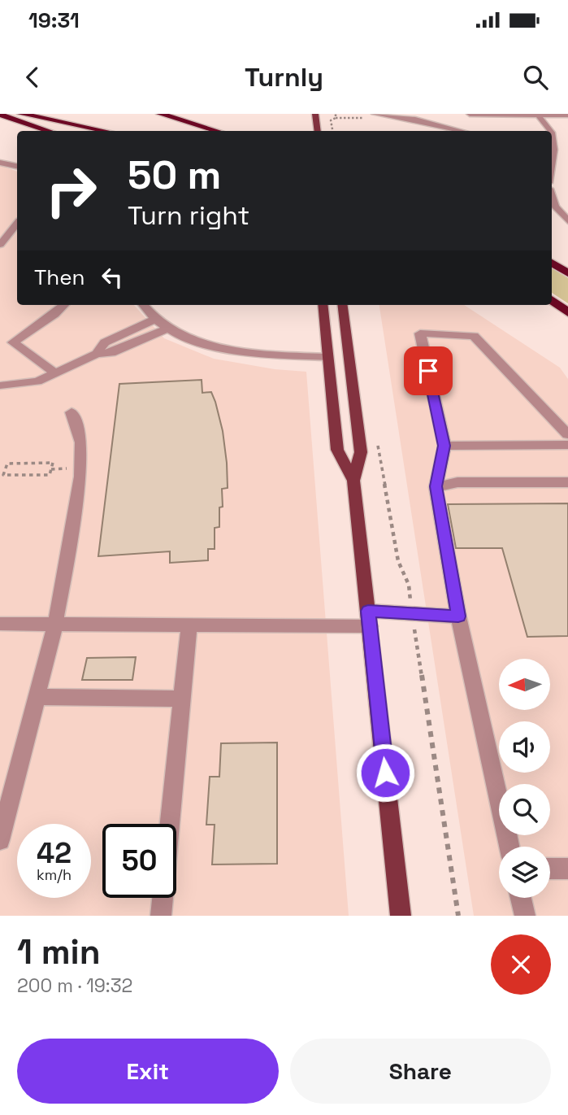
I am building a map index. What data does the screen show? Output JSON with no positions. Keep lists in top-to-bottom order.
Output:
{
  "north": "left",
  "page": {
    "status": "19:31",
    "header": "Turnly",
    "turn": ["50 m", "Turn right"],
    "then": "Then",
    "speed": "42 km/h",
    "limit": "50",
    "heading": ["1 min", "200 m · 19:32"],
    "buttons": ["Exit", "Share"]
  }
}
